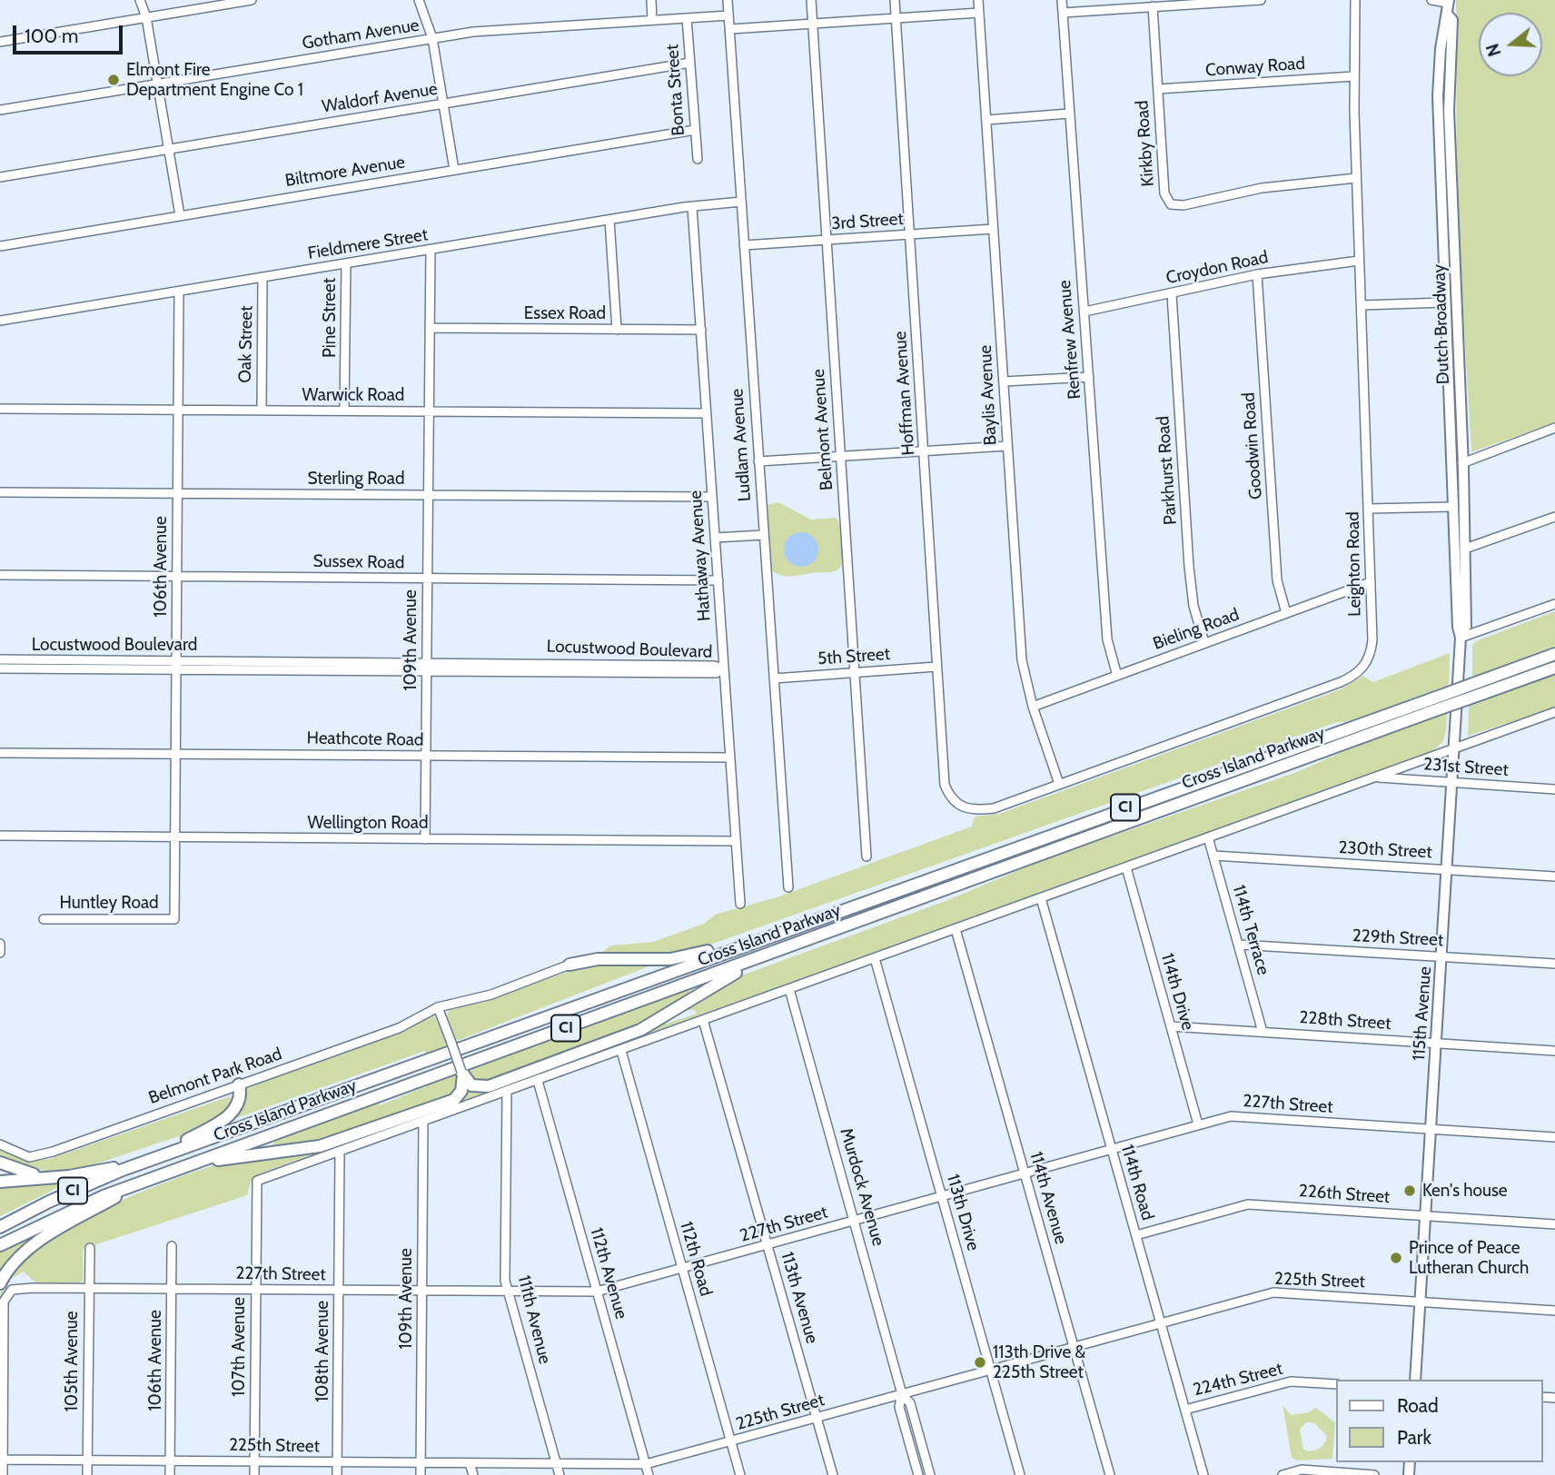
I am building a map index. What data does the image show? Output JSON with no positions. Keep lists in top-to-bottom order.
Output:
{
  "streets": {
    "highway": ["Cross Island Parkway", "CI"],
    "main road": ["Dutch Broadway", "115th Avenue"],
    "street": [
      "Gotham Avenue",
      "Conway Road",
      "Bonta Street",
      "Waldorf Avenue",
      "Kirkby Road",
      "Biltmore Avenue",
      "3rd Street",
      "Fieldmere Street",
      "Croydon Road",
      "Essex Road",
      "Pine Street",
      "Renfrew Avenue",
      "Oak Street",
      "Hoffman Avenue",
      "Warwick Road",
      "Baylis Avenue",
      "Belmont Avenue",
      "Ludlam Avenue",
      "Goodwin Road",
      "Parkhurst Road",
      "Sterling Road",
      "Hathaway Avenue",
      "Sussex Road",
      "Leighton Road",
      "106th Avenue",
      "Bieling Road",
      "109th Avenue",
      "Locustwood Boulevard",
      "5th Street",
      "Heathcote Road",
      "231st Street",
      "Wellington Road",
      "230th Street",
      "Huntley Road",
      "114th Terrace",
      "229th Street",
      "114th Drive",
      "228th Street",
      "Belmont Park Road",
      "227th Street",
      "114th Road",
      "Murdock Avenue",
      "226th Street",
      "114th Avenue",
      "113th Drive",
      "112th Road",
      "112th Avenue",
      "225th Street",
      "113th Avenue",
      "111th Avenue",
      "107th Avenue",
      "108th Avenue",
      "105th Avenue",
      "224th Street"
    ]
  },
  "crossings": [
    ["Gotham Avenue", "Bonta Street"],
    ["Gotham Avenue", "Ludlam Avenue"],
    ["Conway Road", "Kirkby Road"],
    ["Conway Road", "Leighton Road"],
    ["Bonta Street", "Waldorf Avenue"],
    ["Bonta Street", "Biltmore Avenue"],
    ["Kirkby Road", "Leighton Road"],
    ["3rd Street", "Hoffman Avenue"],
    ["3rd Street", "Baylis Avenue"],
    ["3rd Street", "Belmont Avenue"],
    ["3rd Street", "Ludlam Avenue"],
    ["Fieldmere Street", "Pine Street"],
    ["Fieldmere Street", "Oak Street"],
    ["Fieldmere Street", "Ludlam Avenue"],
    ["Fieldmere Street", "Hathaway Avenue"],
    ["Fieldmere Street", "106th Avenue"],
    ["Fieldmere Street", "109th Avenue"],
    ["Croydon Road", "Renfrew Avenue"],
    ["Croydon Road", "Goodwin Road"],
    ["Croydon Road", "Parkhurst Road"],
    ["Croydon Road", "Leighton Road"],
    ["Essex Road", "Hathaway Avenue"],
    ["Essex Road", "109th Avenue"],
    ["Pine Street", "Warwick Road"],
    ["Dutch Broadway", "115th Avenue"],
    ["Renfrew Avenue", "Bieling Road"],
    ["Oak Street", "Warwick Road"],
    ["Hoffman Avenue", "Leighton Road"],
    ["Hoffman Avenue", "5th Street"],
    ["Warwick Road", "Hathaway Avenue"],
    ["Warwick Road", "106th Avenue"],
    ["Warwick Road", "109th Avenue"],
    ["Baylis Avenue", "Leighton Road"],
    ["Baylis Avenue", "Bieling Road"],
    ["Belmont Avenue", "5th Street"],
    ["Ludlam Avenue", "5th Street"],
    ["Goodwin Road", "Bieling Road"],
    ["Parkhurst Road", "Bieling Road"],
    ["Sterling Road", "Hathaway Avenue"],
    ["Sterling Road", "106th Avenue"],
    ["Sterling Road", "109th Avenue"],
    ["Hathaway Avenue", "Sussex Road"],
    ["Hathaway Avenue", "Locustwood Boulevard"],
    ["Hathaway Avenue", "Heathcote Road"],
    ["Hathaway Avenue", "Wellington Road"],
    ["Sussex Road", "106th Avenue"],
    ["Sussex Road", "109th Avenue"],
    ["Leighton Road", "Bieling Road"],
    ["106th Avenue", "Locustwood Boulevard"],
    ["106th Avenue", "Heathcote Road"],
    ["106th Avenue", "Wellington Road"],
    ["106th Avenue", "Huntley Road"],
    ["106th Avenue", "227th Street"],
    ["106th Avenue", "225th Street"],
    ["109th Avenue", "Locustwood Boulevard"],
    ["109th Avenue", "Heathcote Road"],
    ["109th Avenue", "Wellington Road"],
    ["109th Avenue", "227th Street"],
    ["109th Avenue", "225th Street"],
    ["231st Street", "115th Avenue"],
    ["230th Street", "114th Terrace"],
    ["230th Street", "115th Avenue"],
    ["114th Terrace", "229th Street"],
    ["114th Terrace", "228th Street"],
    ["229th Street", "115th Avenue"],
    ["114th Drive", "228th Street"],
    ["114th Drive", "227th Street"],
    ["115th Avenue", "228th Street"],
    ["115th Avenue", "227th Street"],
    ["115th Avenue", "226th Street"],
    ["115th Avenue", "225th Street"],
    ["227th Street", "114th Road"],
    ["227th Street", "Murdock Avenue"],
    ["227th Street", "114th Avenue"],
    ["227th Street", "113th Drive"],
    ["227th Street", "112th Road"],
    ["227th Street", "112th Avenue"],
    ["227th Street", "225th Street"],
    ["227th Street", "113th Avenue"],
    ["227th Street", "111th Avenue"],
    ["227th Street", "107th Avenue"],
    ["227th Street", "108th Avenue"],
    ["227th Street", "105th Avenue"],
    ["114th Road", "226th Street"],
    ["114th Road", "225th Street"],
    ["114th Road", "224th Street"],
    ["Murdock Avenue", "225th Street"],
    ["114th Avenue", "225th Street"],
    ["113th Drive", "225th Street"],
    ["112th Road", "225th Street"],
    ["112th Avenue", "225th Street"],
    ["225th Street", "113th Avenue"],
    ["225th Street", "111th Avenue"],
    ["225th Street", "107th Avenue"],
    ["225th Street", "108th Avenue"],
    ["225th Street", "105th Avenue"],
    ["107th Avenue", "108th Avenue"]
  ],
  "places": [
    "Elmont Fire Department Engine Co 1",
    "Ken's house",
    "Prince of Peace Lutheran Church",
    "113th Drive & 225th Street"
  ],
  "legend": ["Road", "Park"],
  "scale_bar": "100 m",
  "north": "left"
}
